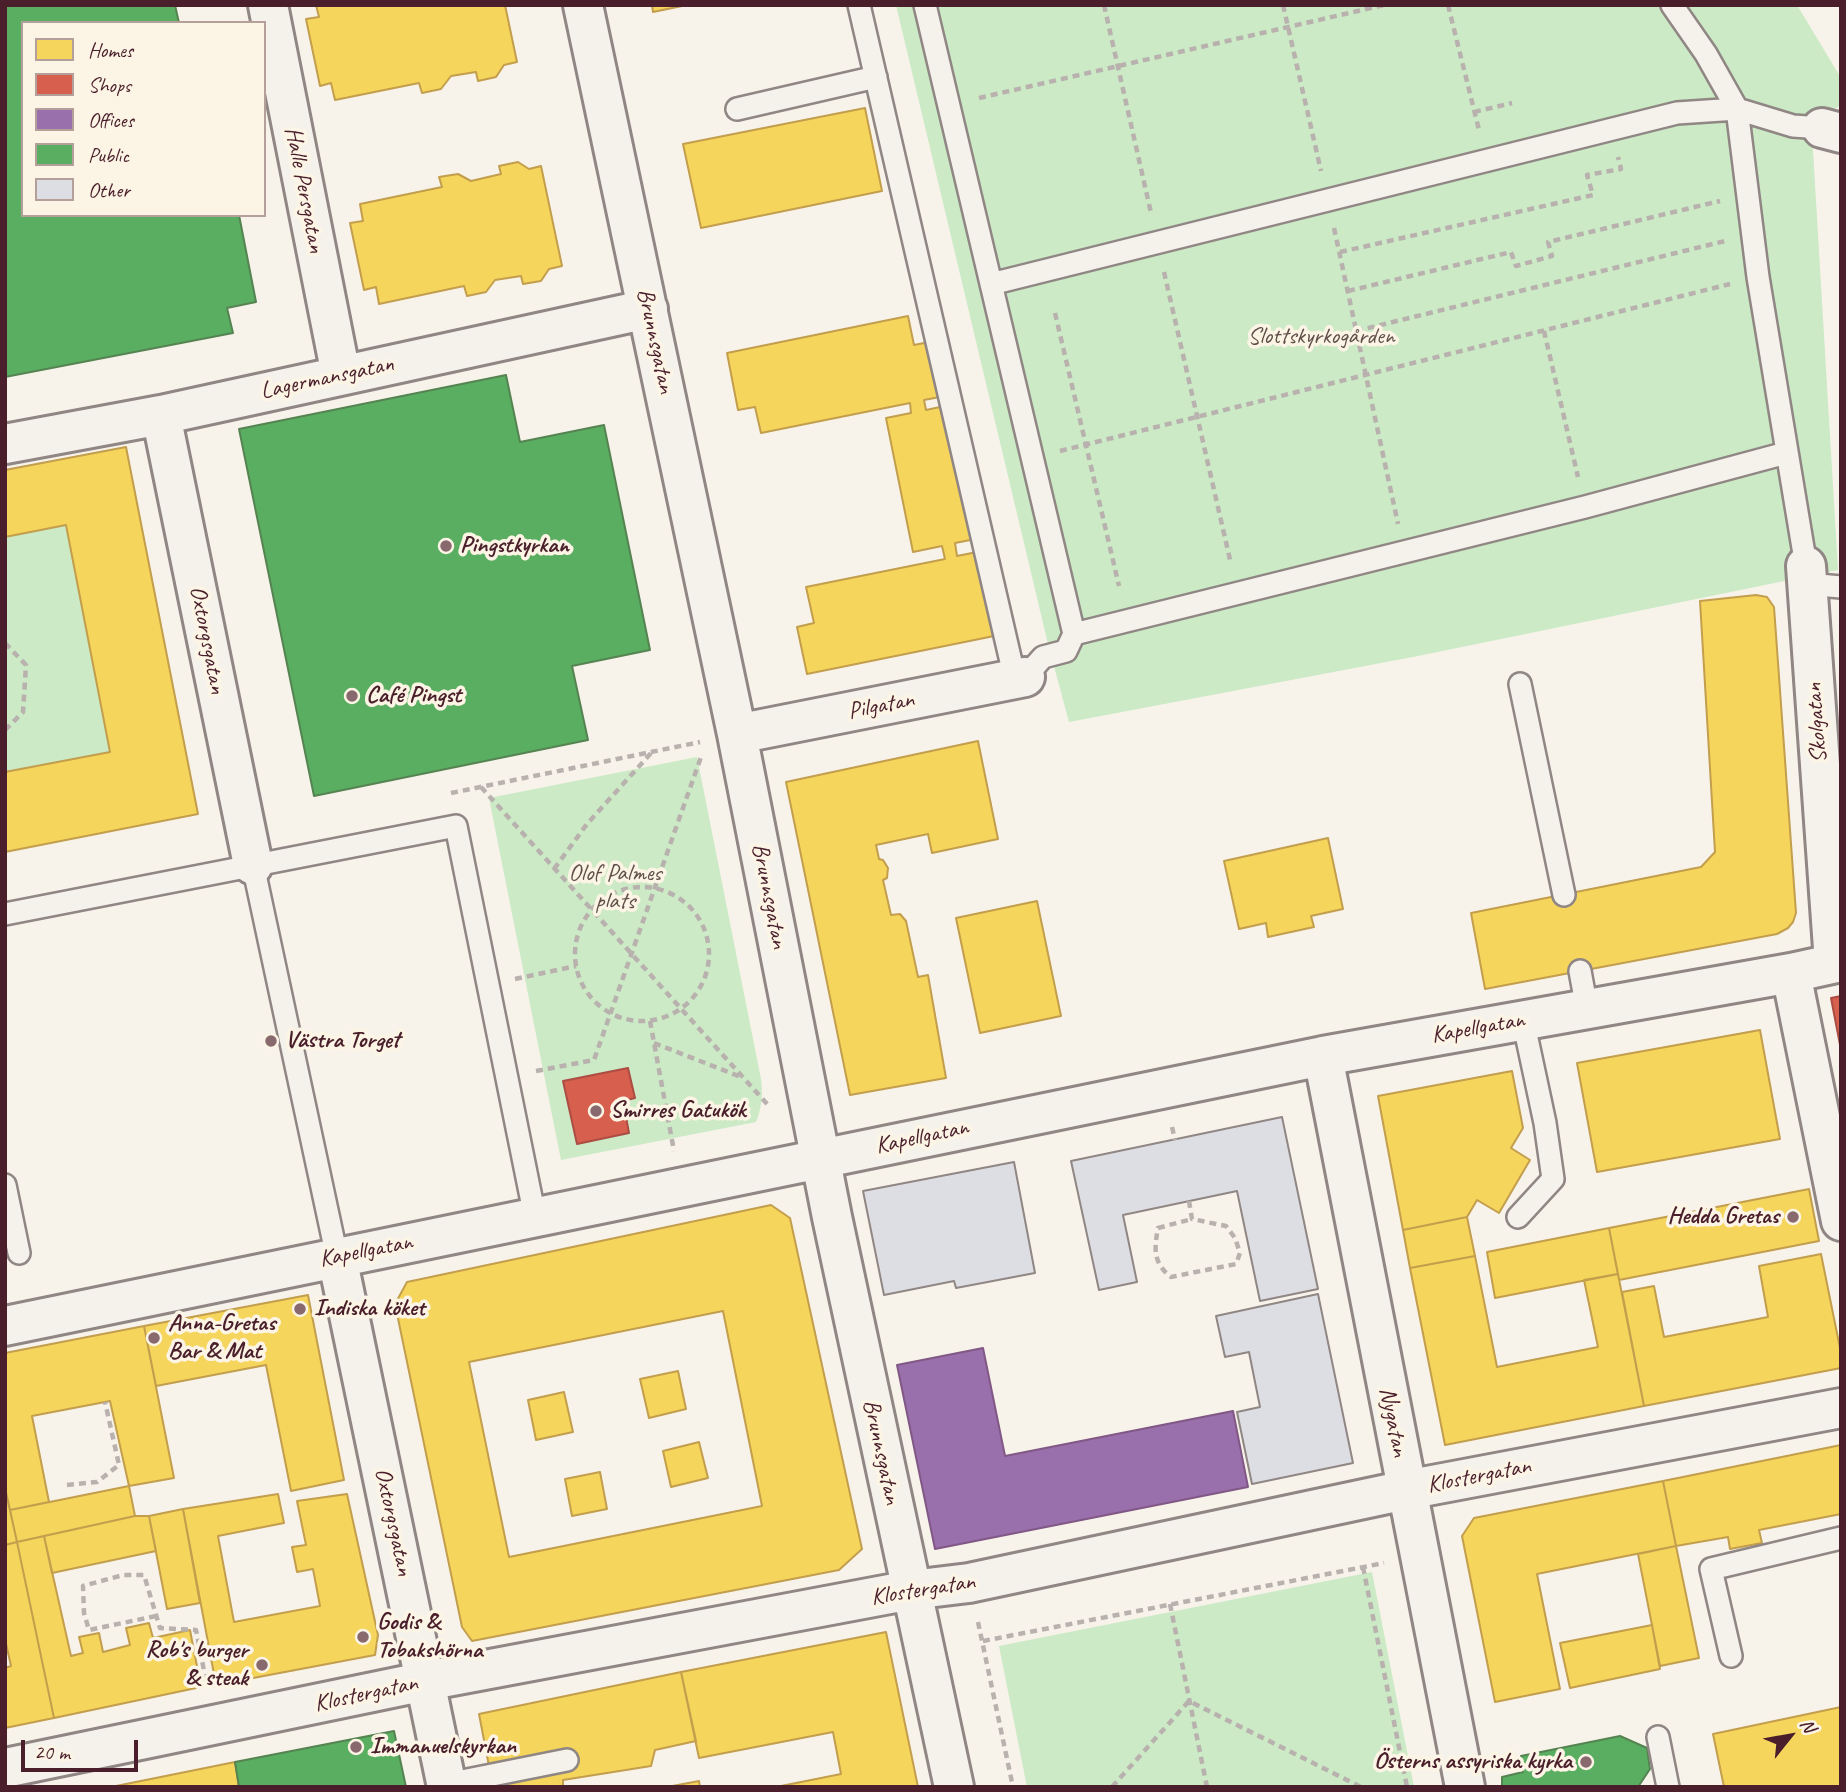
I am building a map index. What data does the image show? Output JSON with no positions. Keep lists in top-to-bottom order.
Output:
{
  "streets": {
    "street": [
      "Halle Persgatan",
      "Brunnsgatan",
      "Lagermansgatan",
      "Oxtorgsgatan",
      "Pilgatan",
      "Skolgatan",
      "Kapellgatan",
      "Nygatan",
      "Klostergatan"
    ]
  },
  "crossings": [
    ["Halle Persgatan", "Lagermansgatan"],
    ["Brunnsgatan", "Lagermansgatan"],
    ["Brunnsgatan", "Pilgatan"],
    ["Brunnsgatan", "Kapellgatan"],
    ["Brunnsgatan", "Klostergatan"],
    ["Lagermansgatan", "Oxtorgsgatan"],
    ["Oxtorgsgatan", "Kapellgatan"],
    ["Oxtorgsgatan", "Klostergatan"],
    ["Skolgatan", "Kapellgatan"],
    ["Kapellgatan", "Nygatan"],
    ["Nygatan", "Klostergatan"]
  ],
  "parks": ["Slottskyrkogården", "Olof Palmes plats"],
  "places": [
    "Pingstkyrkan",
    "Café Pingst",
    "Västra Torget",
    "Smirres Gatukök",
    "Hedda Gretas",
    "Indiska köket",
    "Anna-Gretas Bar & Mat",
    "Godis & Tobakshörna",
    "Rob's burger & steak",
    "Immanuelskyrkan",
    "Österns assyriska kyrka"
  ],
  "legend": [
    "Homes",
    "Shops",
    "Offices",
    "Public",
    "Other"
  ],
  "scale_bar": "20 m",
  "north": "top right"
}
